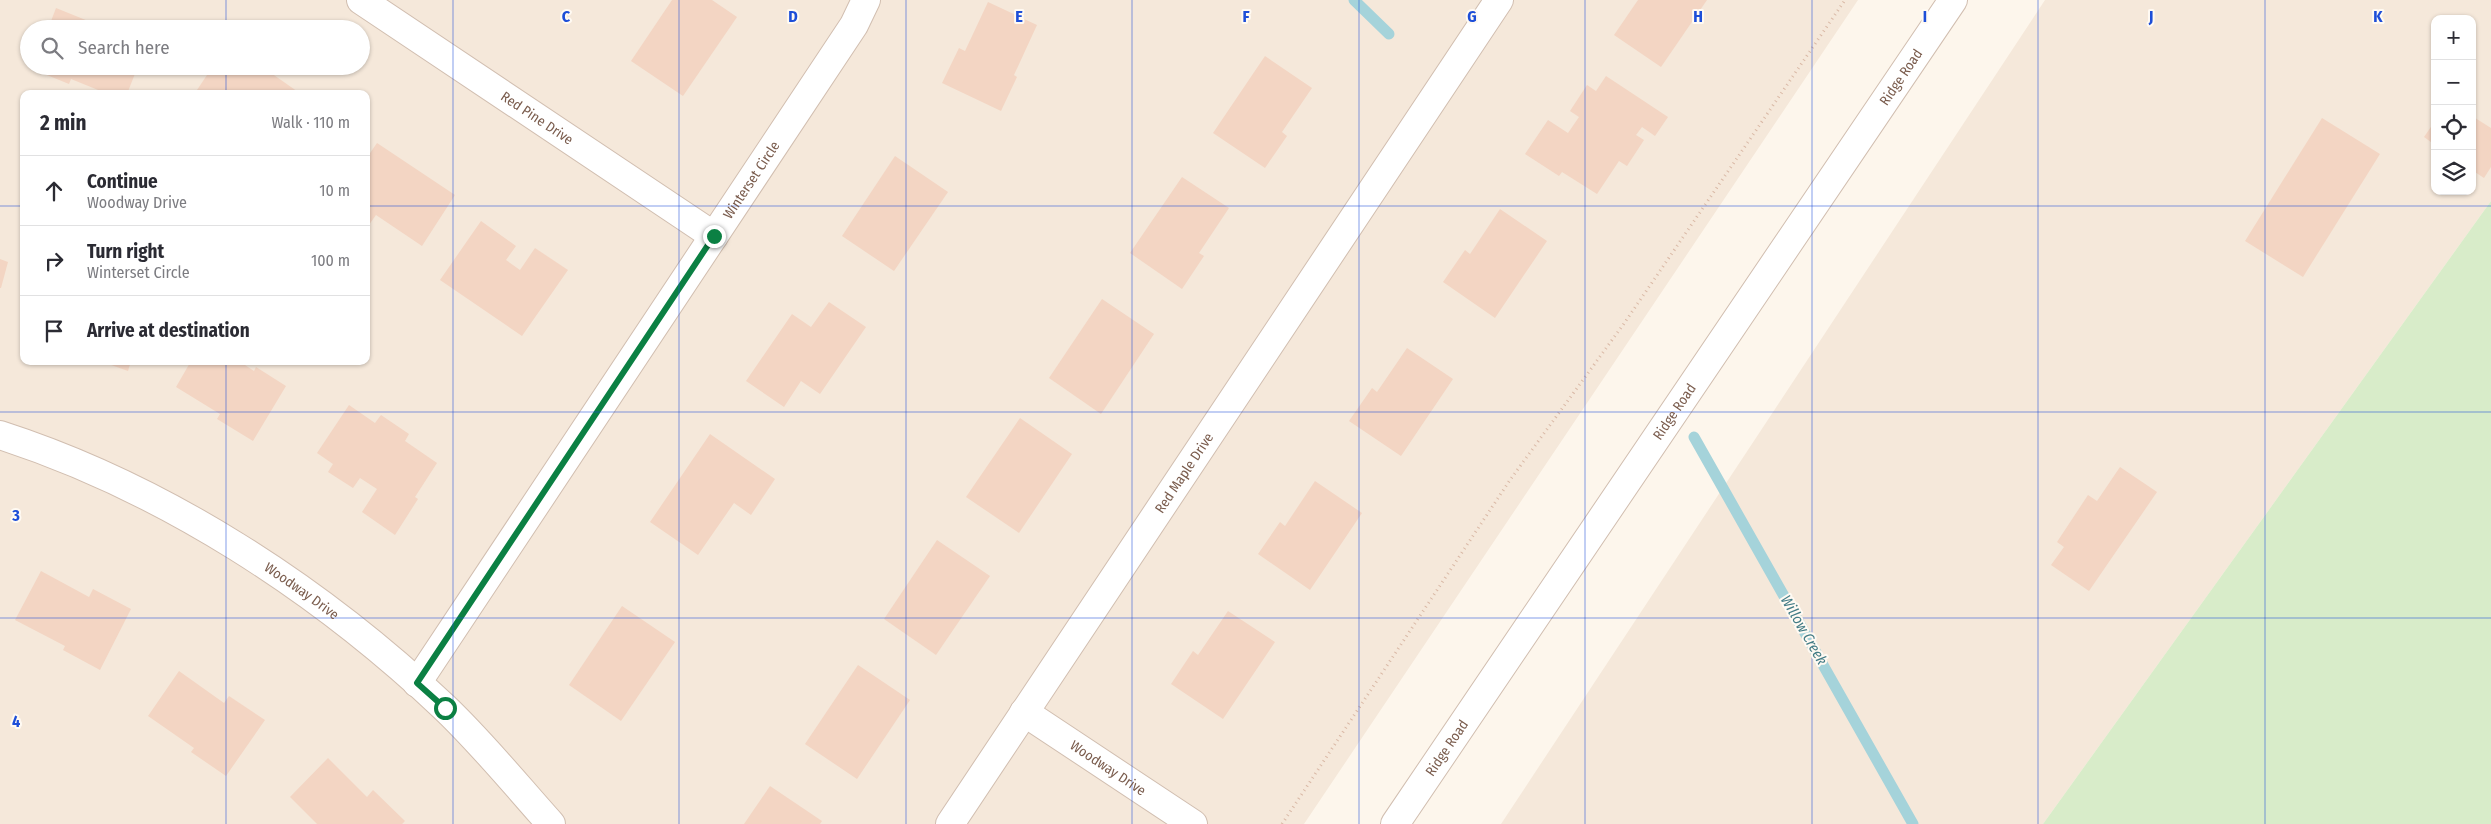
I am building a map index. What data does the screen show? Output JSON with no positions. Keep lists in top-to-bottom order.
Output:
{
  "streets": {
    "street": [
      "Ridge Road",
      "Red Pine Drive",
      "Winterset Circle",
      "Red Maple Drive",
      "Woodway Drive"
    ]
  },
  "crossings": [
    ["Red Pine Drive", "Winterset Circle"],
    ["Winterset Circle", "Woodway Drive"],
    ["Red Maple Drive", "Woodway Drive"]
  ],
  "water": ["Willow Creek"],
  "page": {
    "map_buttons": ["+", "−"],
    "search": "Search here",
    "heading": ["2 min", "Walk · 110 m"],
    "list": [
      ["Continue", "Woodway Drive", "10 m"],
      ["Turn right", "Winterset Circle", "100 m"],
      "Arrive at destination"
    ]
  },
  "grid": {
    "columns": [
      "C",
      "D",
      "E",
      "F",
      "G",
      "H",
      "I",
      "J",
      "K"
    ],
    "rows": ["3", "4"]
  }
}
